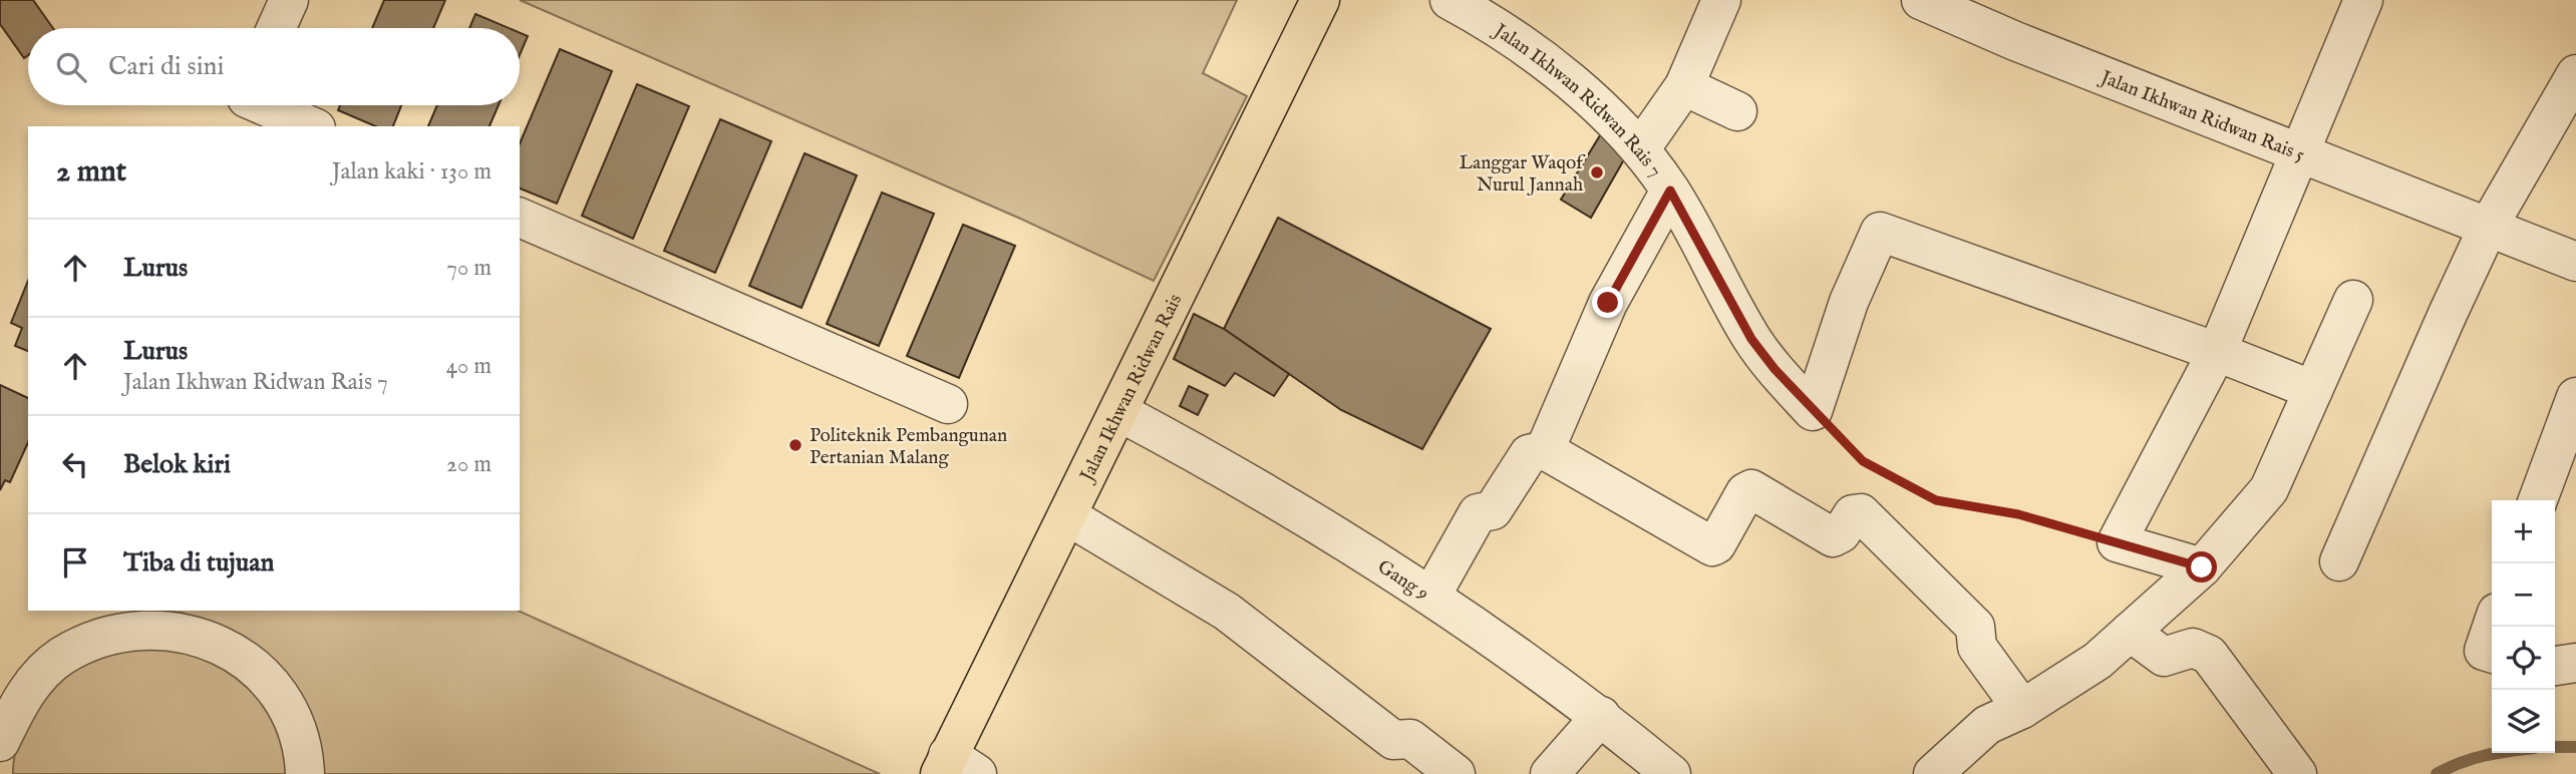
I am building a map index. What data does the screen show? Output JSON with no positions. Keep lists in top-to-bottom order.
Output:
{
  "streets": {
    "main road": ["Jalan Ikhwan Ridwan Rais"],
    "street": ["Jalan Ikhwan Ridwan Rais 7", "Jalan Ikhwan Ridwan Rais 5", "Gang 9"]
  },
  "crossings": [
    ["Jalan Ikhwan Ridwan Rais", "Gang 9"]
  ],
  "places": ["Langgar Waqof Nurul Jannah", "Politeknik Pembangunan Pertanian Malang"],
  "page": {
    "search": "Cari di sini",
    "heading": ["2 mnt", "Jalan kaki · 130 m"],
    "list": [
      ["Lurus", "70 m"],
      ["Lurus", "Jalan Ikhwan Ridwan Rais 7", "40 m"],
      ["Belok kiri", "20 m"],
      "Tiba di tujuan"
    ],
    "map_buttons": ["+", "−"]
  }
}
